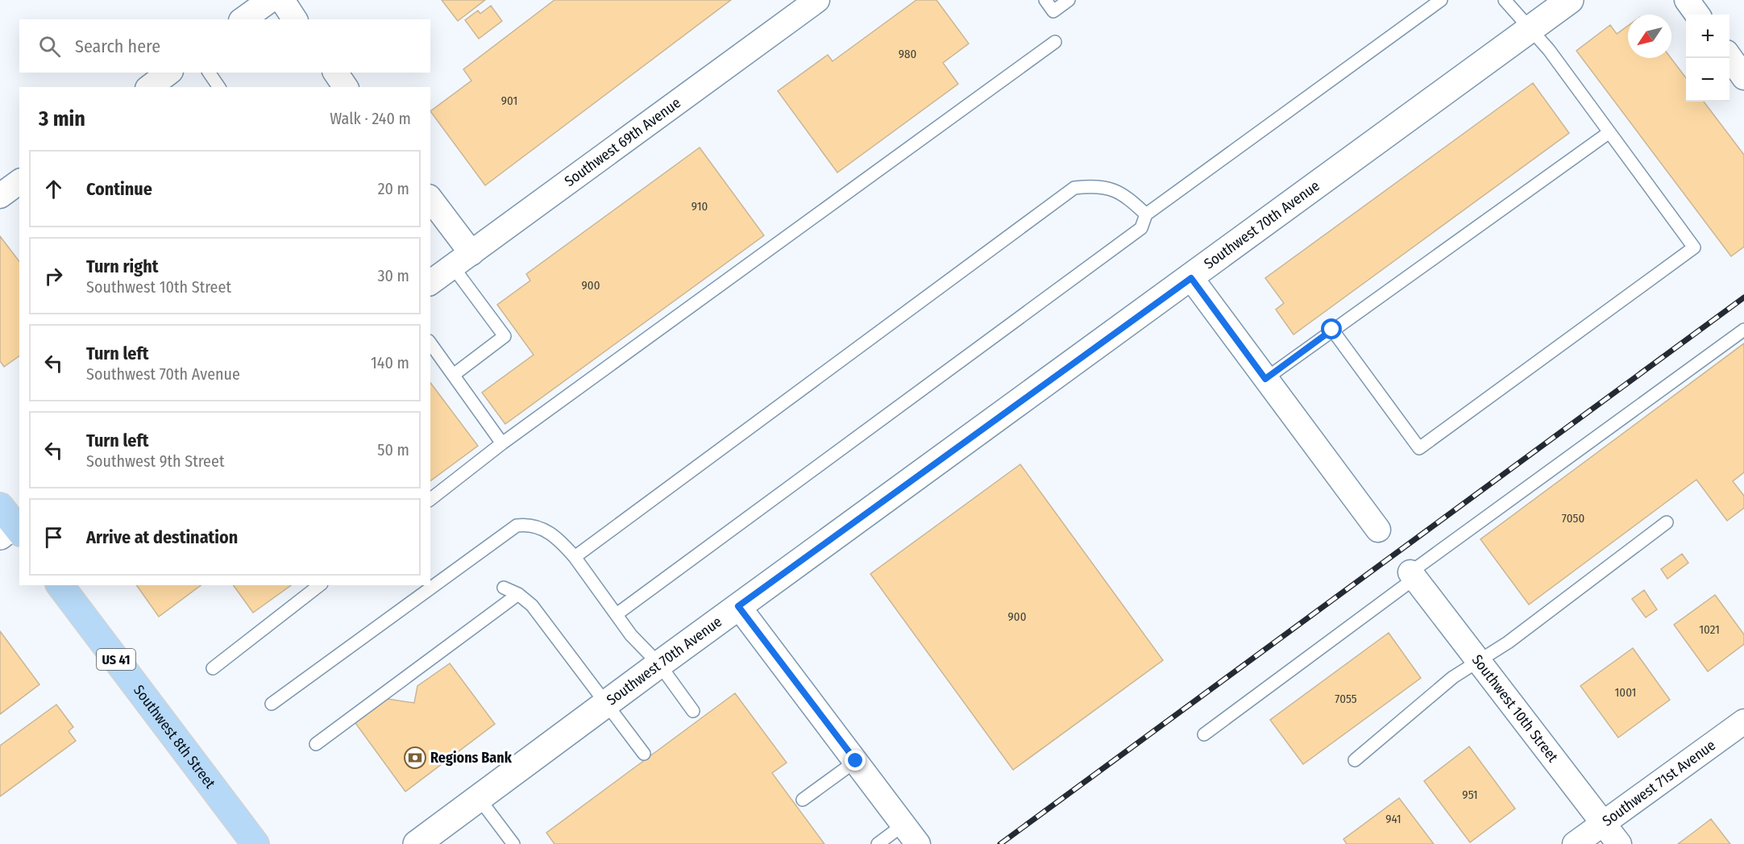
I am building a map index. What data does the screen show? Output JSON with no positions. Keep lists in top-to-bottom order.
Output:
{
  "streets": {
    "main road": ["US 41", "Southwest 8th Street"],
    "street": [
      "Southwest 69th Avenue",
      "Southwest 70th Avenue",
      "Southwest 10th Street",
      "Southwest 71st Avenue"
    ]
  },
  "crossings": [
    ["Southwest 10th Street", "Southwest 71st Avenue"]
  ],
  "places": {
    "bank": ["Regions Bank"]
  },
  "house_numbers": [
    "980",
    "901",
    "910",
    "900",
    "7050",
    "900",
    "1021",
    "1001",
    "7055",
    "951",
    "941"
  ],
  "north": "bottom left",
  "page": {
    "map_buttons": ["+", "−"],
    "search": "Search here",
    "heading": ["3 min", "Walk · 240 m"],
    "list": [
      ["Continue", "20 m"],
      ["Turn right", "Southwest 10th Street", "30 m"],
      ["Turn left", "Southwest 70th Avenue", "140 m"],
      ["Turn left", "Southwest 9th Street", "50 m"],
      "Arrive at destination"
    ]
  }
}
